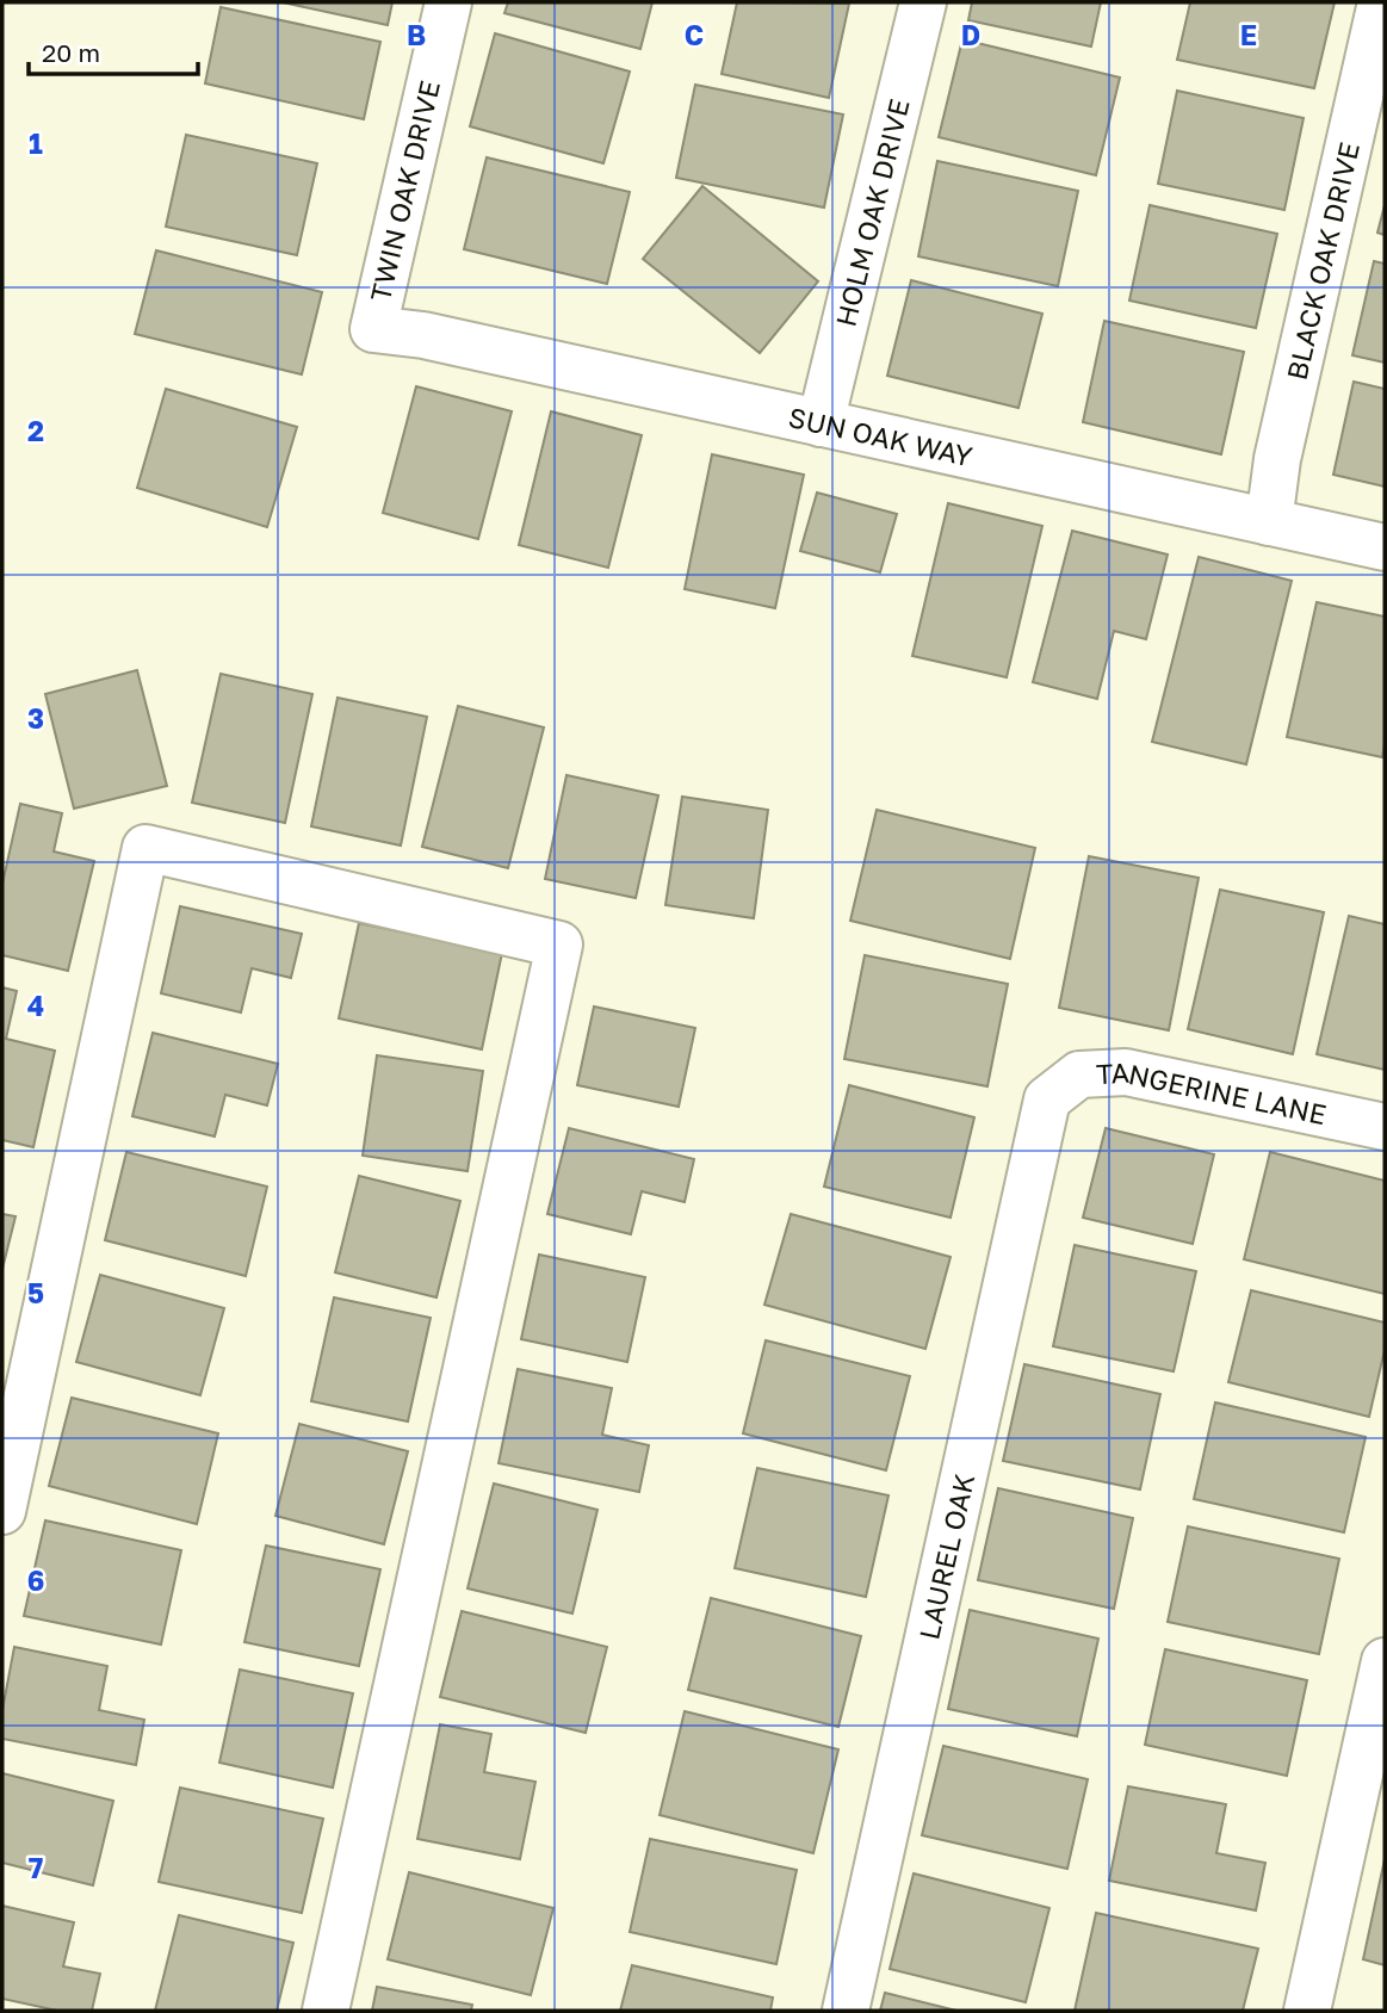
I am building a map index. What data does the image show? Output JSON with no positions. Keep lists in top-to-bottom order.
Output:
{
  "streets": {
    "street": [
      "TWIN OAK DRIVE",
      "HOLM OAK DRIVE",
      "BLACK OAK DRIVE",
      "SUN OAK WAY",
      "TANGERINE LANE",
      "LAUREL OAK"
    ]
  },
  "crossings": [
    ["TWIN OAK DRIVE", "SUN OAK WAY"],
    ["HOLM OAK DRIVE", "SUN OAK WAY"],
    ["BLACK OAK DRIVE", "SUN OAK WAY"],
    ["TANGERINE LANE", "LAUREL OAK"]
  ],
  "scale_bar": "20 m",
  "grid": {
    "columns": [
      "B",
      "C",
      "D",
      "E"
    ],
    "rows": [
      "1",
      "2",
      "3",
      "4",
      "5",
      "6",
      "7"
    ]
  }
}
